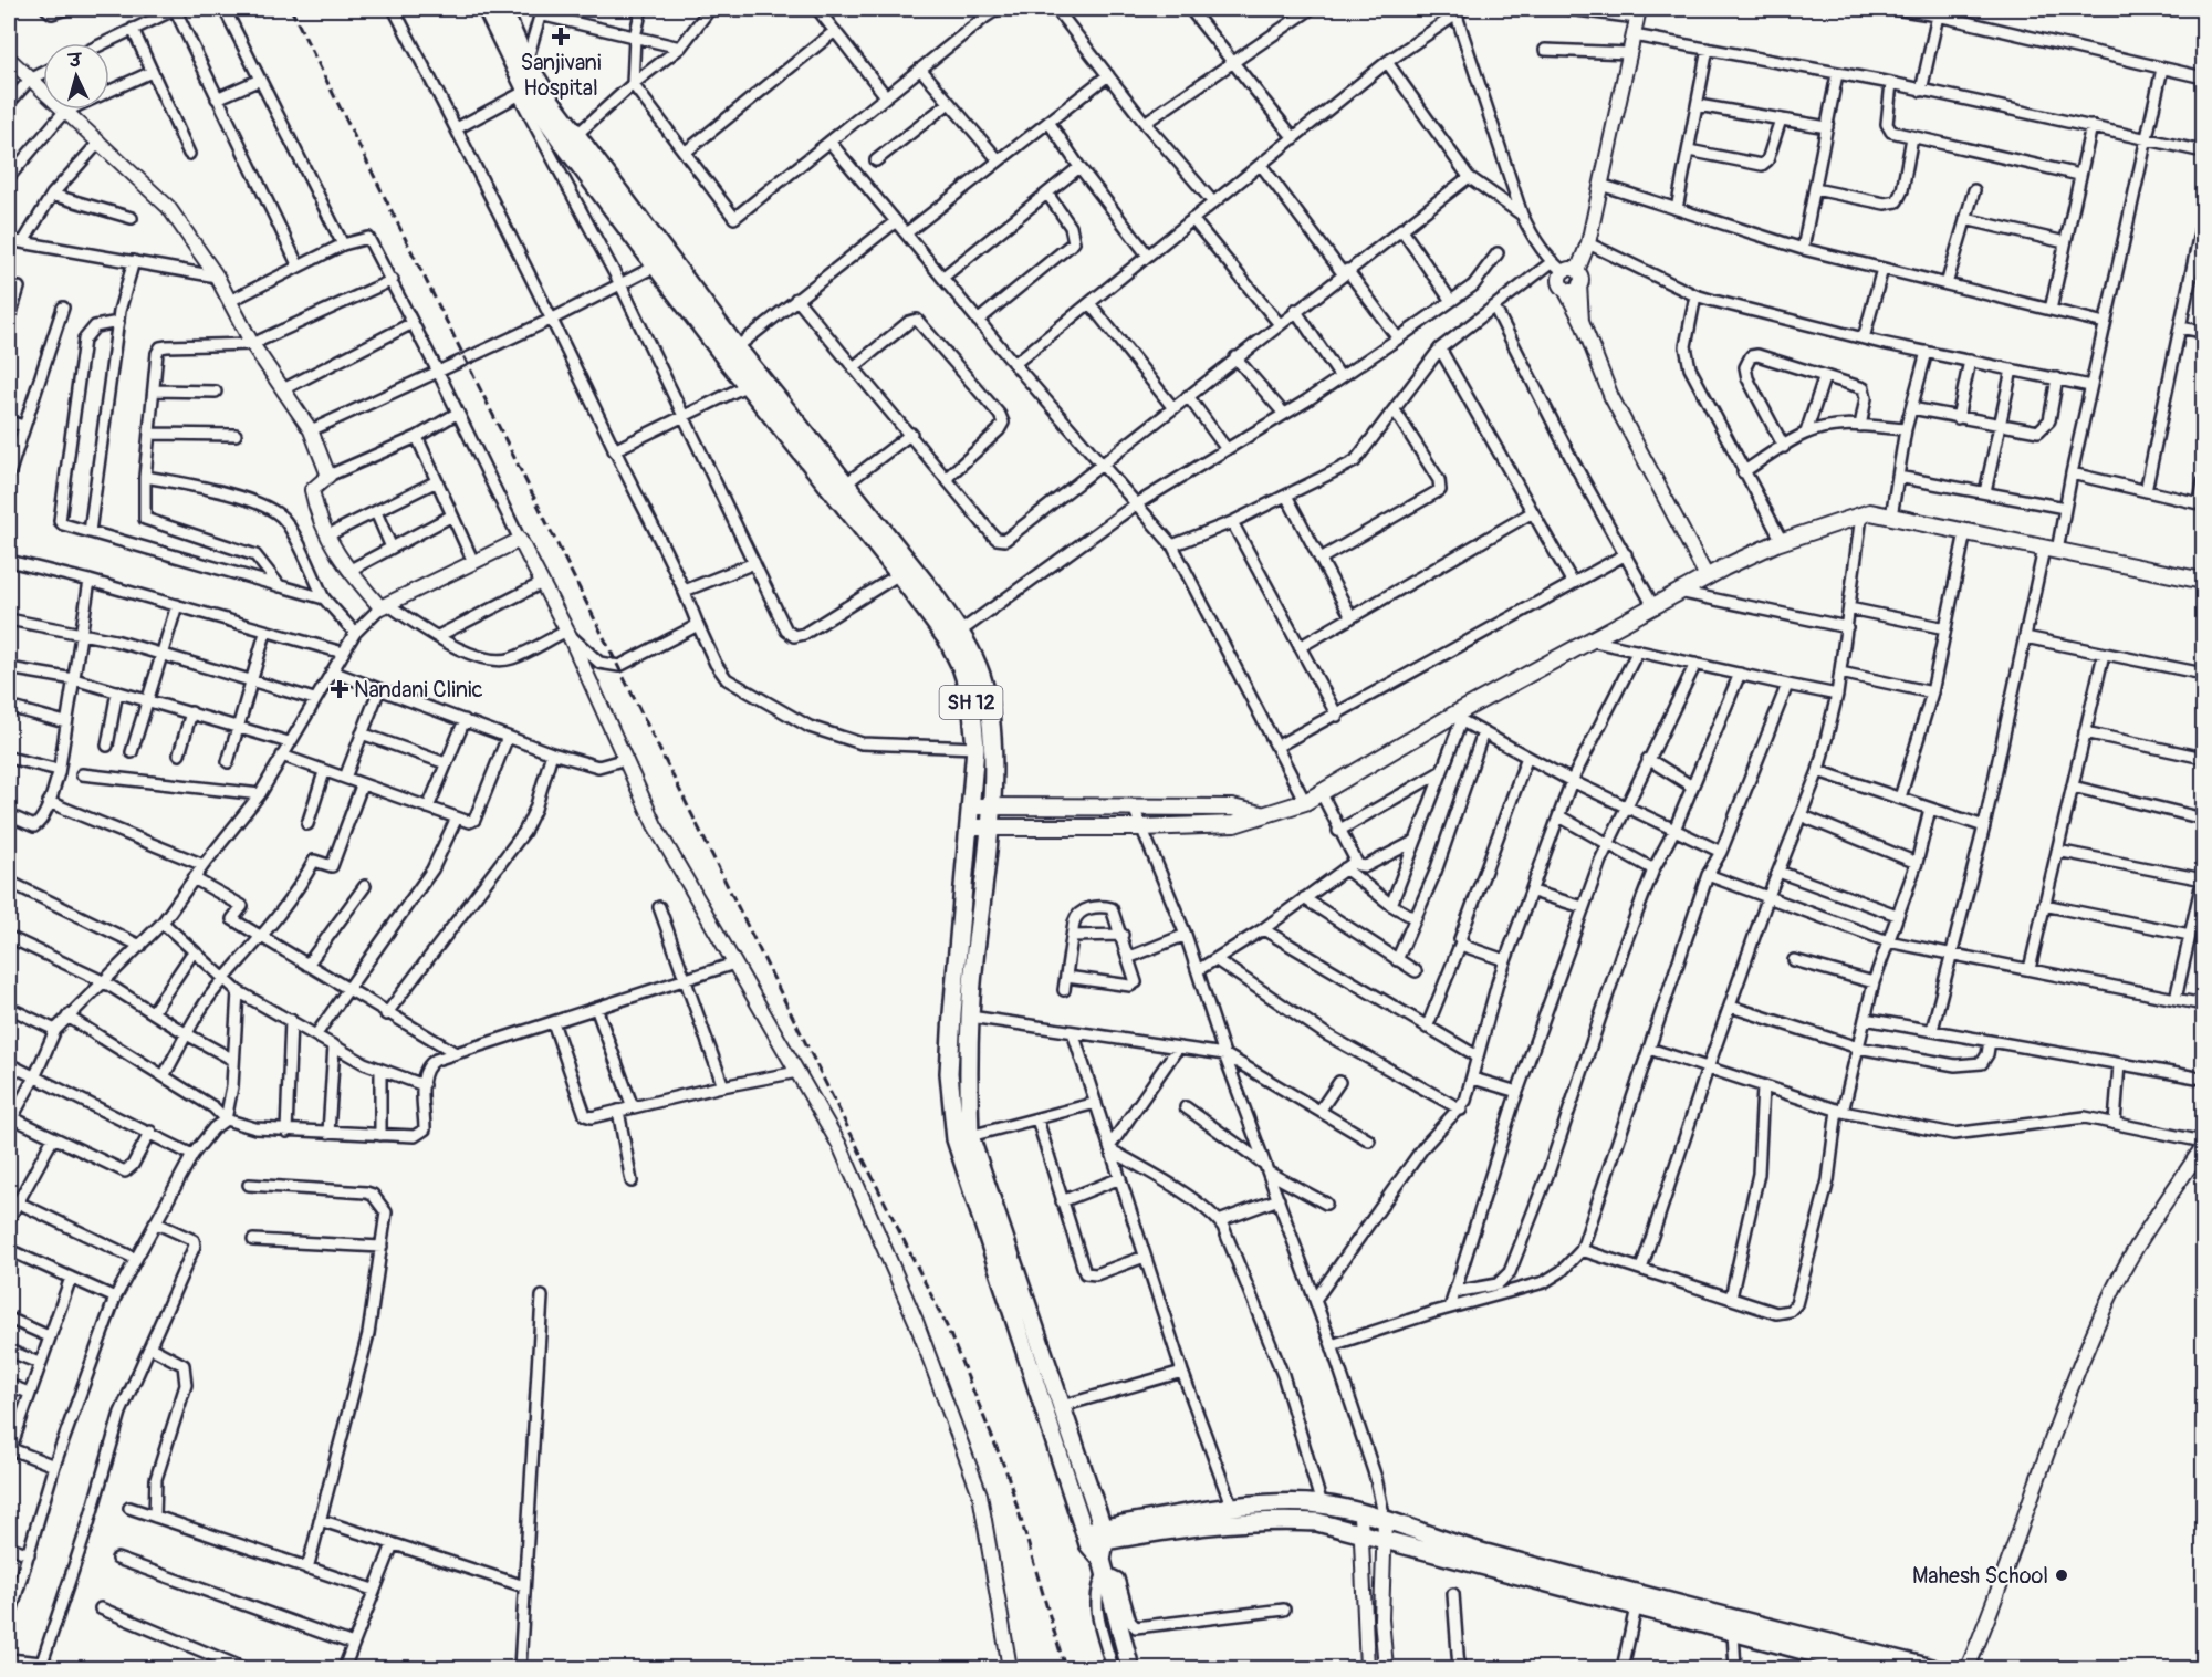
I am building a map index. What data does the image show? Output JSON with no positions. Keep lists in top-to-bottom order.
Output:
{
  "streets": {
    "main road": ["SH 12"]
  },
  "places": {
    "health": ["Sanjivani Hospital", "Nandani Clinic"],
    "other": ["Mahesh School"]
  },
  "north": "top"
}
